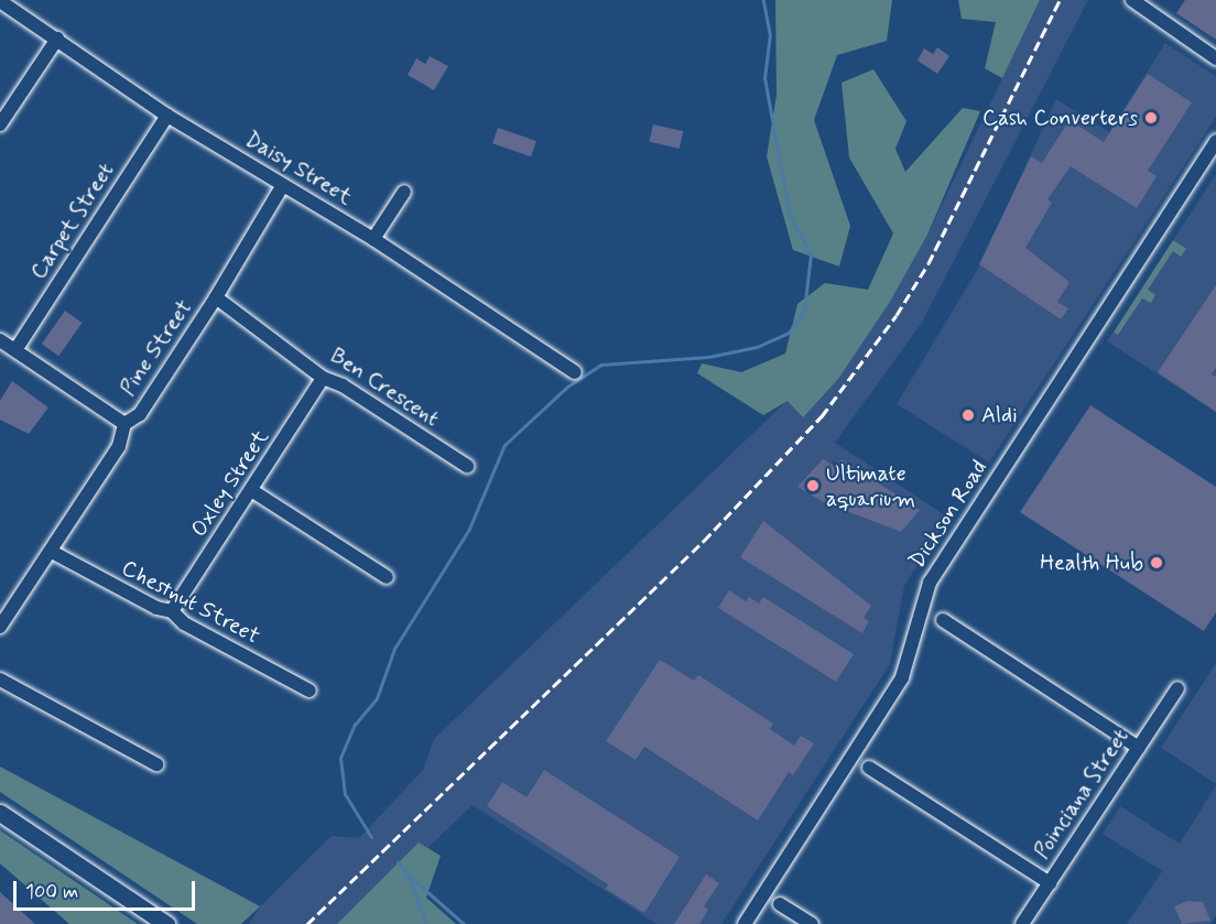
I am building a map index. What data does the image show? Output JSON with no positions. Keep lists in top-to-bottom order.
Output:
{
  "streets": {
    "street": [
      "Daisy Street",
      "Carpet Street",
      "Pine Street",
      "Ben Crescent",
      "Oxley Street",
      "Dickson Road",
      "Chestnut Street",
      "Poinciana Street"
    ]
  },
  "crossings": [
    ["Daisy Street", "Carpet Street"],
    ["Daisy Street", "Pine Street"],
    ["Pine Street", "Ben Crescent"],
    ["Pine Street", "Chestnut Street"],
    ["Ben Crescent", "Oxley Street"],
    ["Oxley Street", "Chestnut Street"]
  ],
  "places": [
    "Cash Converters",
    "Aldi",
    "Ultimate aquarium",
    "Health Hub"
  ],
  "scale_bar": "100 m"
}
